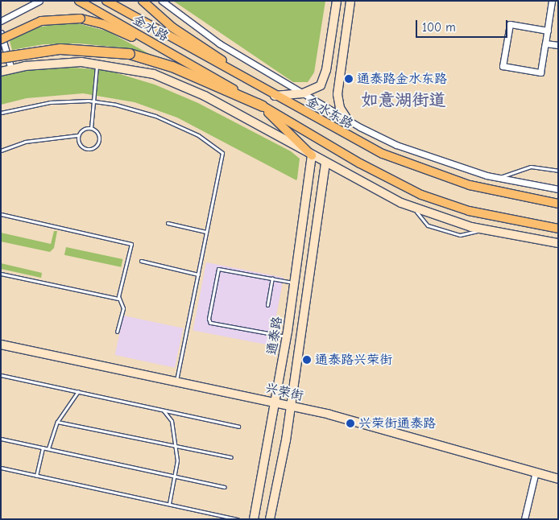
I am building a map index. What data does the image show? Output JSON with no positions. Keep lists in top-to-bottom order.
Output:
{
  "streets": {
    "main road": ["金水路", "金水东路"],
    "street": ["通泰路", "兴荣街"]
  },
  "crossings": [
    ["通泰路", "兴荣街"]
  ],
  "districts": ["如意湖街道"],
  "places": ["通泰路金水东路", "通泰路兴荣街", "兴荣街通泰路"],
  "scale_bar": "100 m"
}
